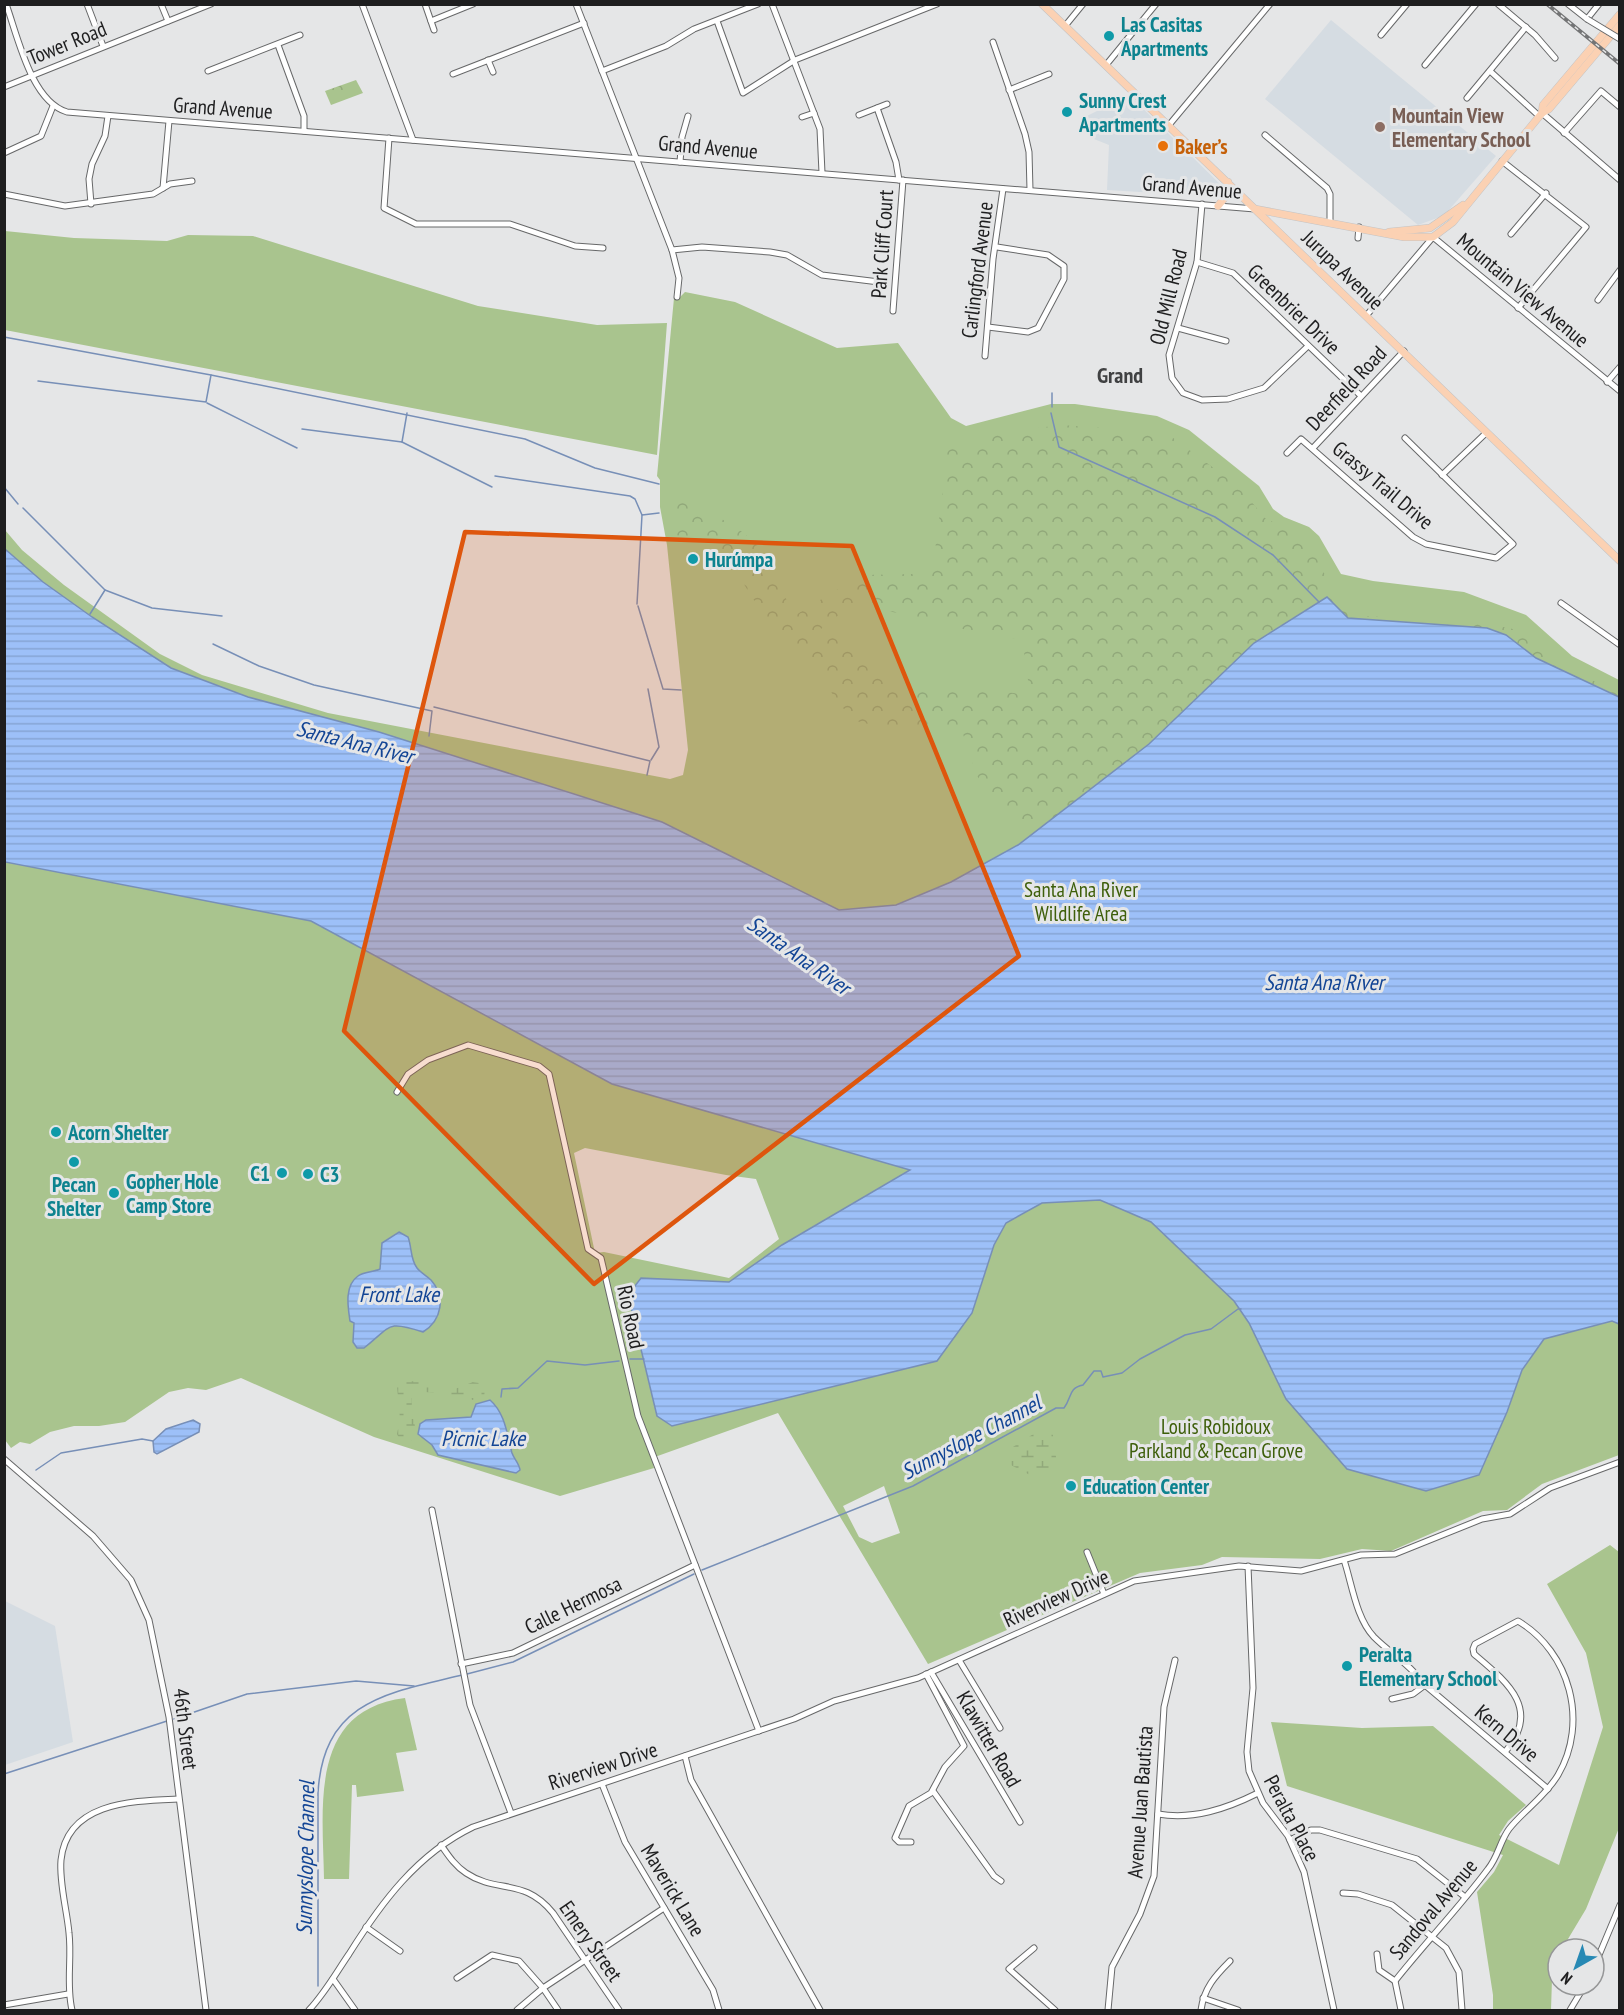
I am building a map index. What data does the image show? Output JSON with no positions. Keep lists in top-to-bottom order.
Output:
{
  "streets": {
    "main road": ["Grand Avenue", "Jurupa Avenue"],
    "street": [
      "Tower Road",
      "Park Cliff Court",
      "Carlingford Avenue",
      "Mountain View Avenue",
      "Old Mill Road",
      "Greenbrier Drive",
      "Deerfield Road",
      "Grassy Trail Drive",
      "Rio Road",
      "Riverview Drive",
      "Calle Hermosa",
      "46th Street",
      "Kern Drive",
      "Klawitter Road",
      "Avenue Juan Bautista",
      "Peralta Place",
      "Maverick Lane",
      "Sandoval Avenue",
      "Emery Street"
    ]
  },
  "crossings": [
    ["Grand Avenue", "Park Cliff Court"],
    ["Grand Avenue", "Carlingford Avenue"],
    ["Grand Avenue", "Jurupa Avenue"],
    ["Grand Avenue", "Mountain View Avenue"],
    ["Grand Avenue", "Old Mill Road"],
    ["Jurupa Avenue", "Deerfield Road"],
    ["Old Mill Road", "Greenbrier Drive"],
    ["Greenbrier Drive", "Deerfield Road"],
    ["Deerfield Road", "Grassy Trail Drive"],
    ["Rio Road", "Riverview Drive"],
    ["Rio Road", "Calle Hermosa"],
    ["Riverview Drive", "Kern Drive"],
    ["Riverview Drive", "Klawitter Road"],
    ["Riverview Drive", "Peralta Place"],
    ["Riverview Drive", "Maverick Lane"],
    ["Riverview Drive", "Emery Street"],
    ["Kern Drive", "Sandoval Avenue"]
  ],
  "districts": ["Grand"],
  "water": [
    "Santa Ana River",
    "Front Lake",
    "Sunnyslope Channel",
    "Picnic Lake"
  ],
  "parks": ["Santa Ana River Wildlife Area", "Louis Robidoux Parkland & Pecan Grove"],
  "places": [
    "Las Casitas Apartments",
    "Sunny Crest Apartments",
    "Mountain View Elementary School",
    "Baker’s",
    "Hurúmpa",
    "Acorn Shelter",
    "Pecan Shelter",
    "C1",
    "C3",
    "Gopher Hole Camp Store",
    "Education Center",
    "Peralta Elementary School"
  ],
  "north": "bottom left"
}
